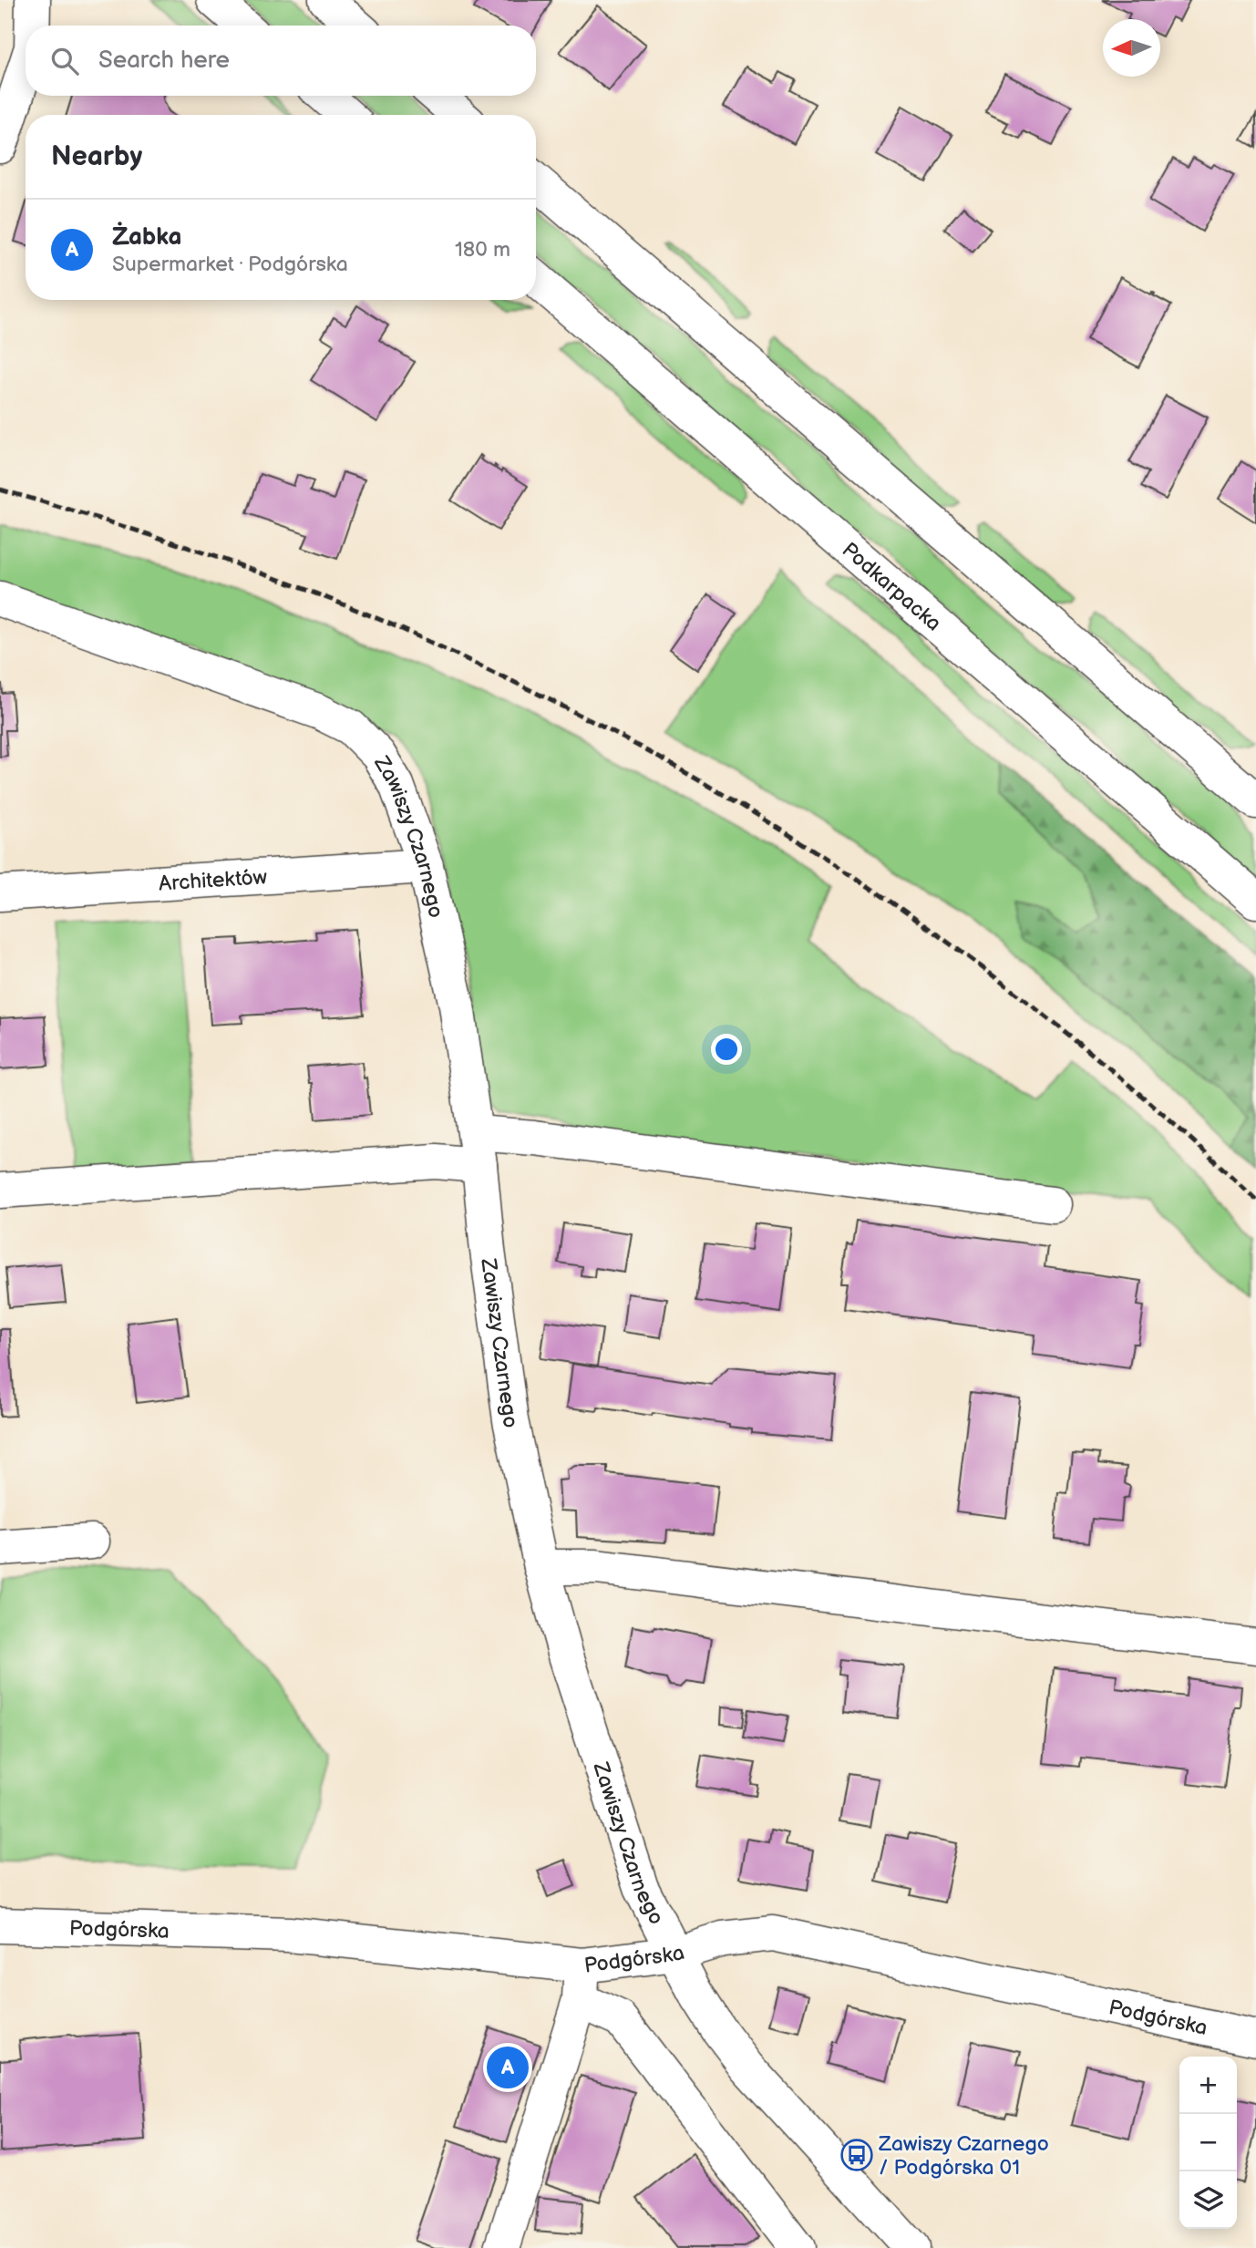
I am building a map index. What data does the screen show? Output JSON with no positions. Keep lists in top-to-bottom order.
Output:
{
  "streets": {
    "street": [
      "Podkarpacka",
      "Zawiszy Czarnego",
      "Architektów",
      "Podgórska"
    ]
  },
  "crossings": [
    ["Zawiszy Czarnego", "Architektów"],
    ["Zawiszy Czarnego", "Podgórska"]
  ],
  "places": {
    "bus stop": ["Zawiszy Czarnego / Podgórska 01"]
  },
  "north": "left",
  "page": {
    "search": "Search here",
    "heading": "Nearby",
    "list": [
      {
        "mark": "A",
        "name": "Żabka",
        "note": "Supermarket · Podgórska",
        "value": "180 m"
      }
    ],
    "pins": "A",
    "map_buttons": ["+", "−"]
  }
}
